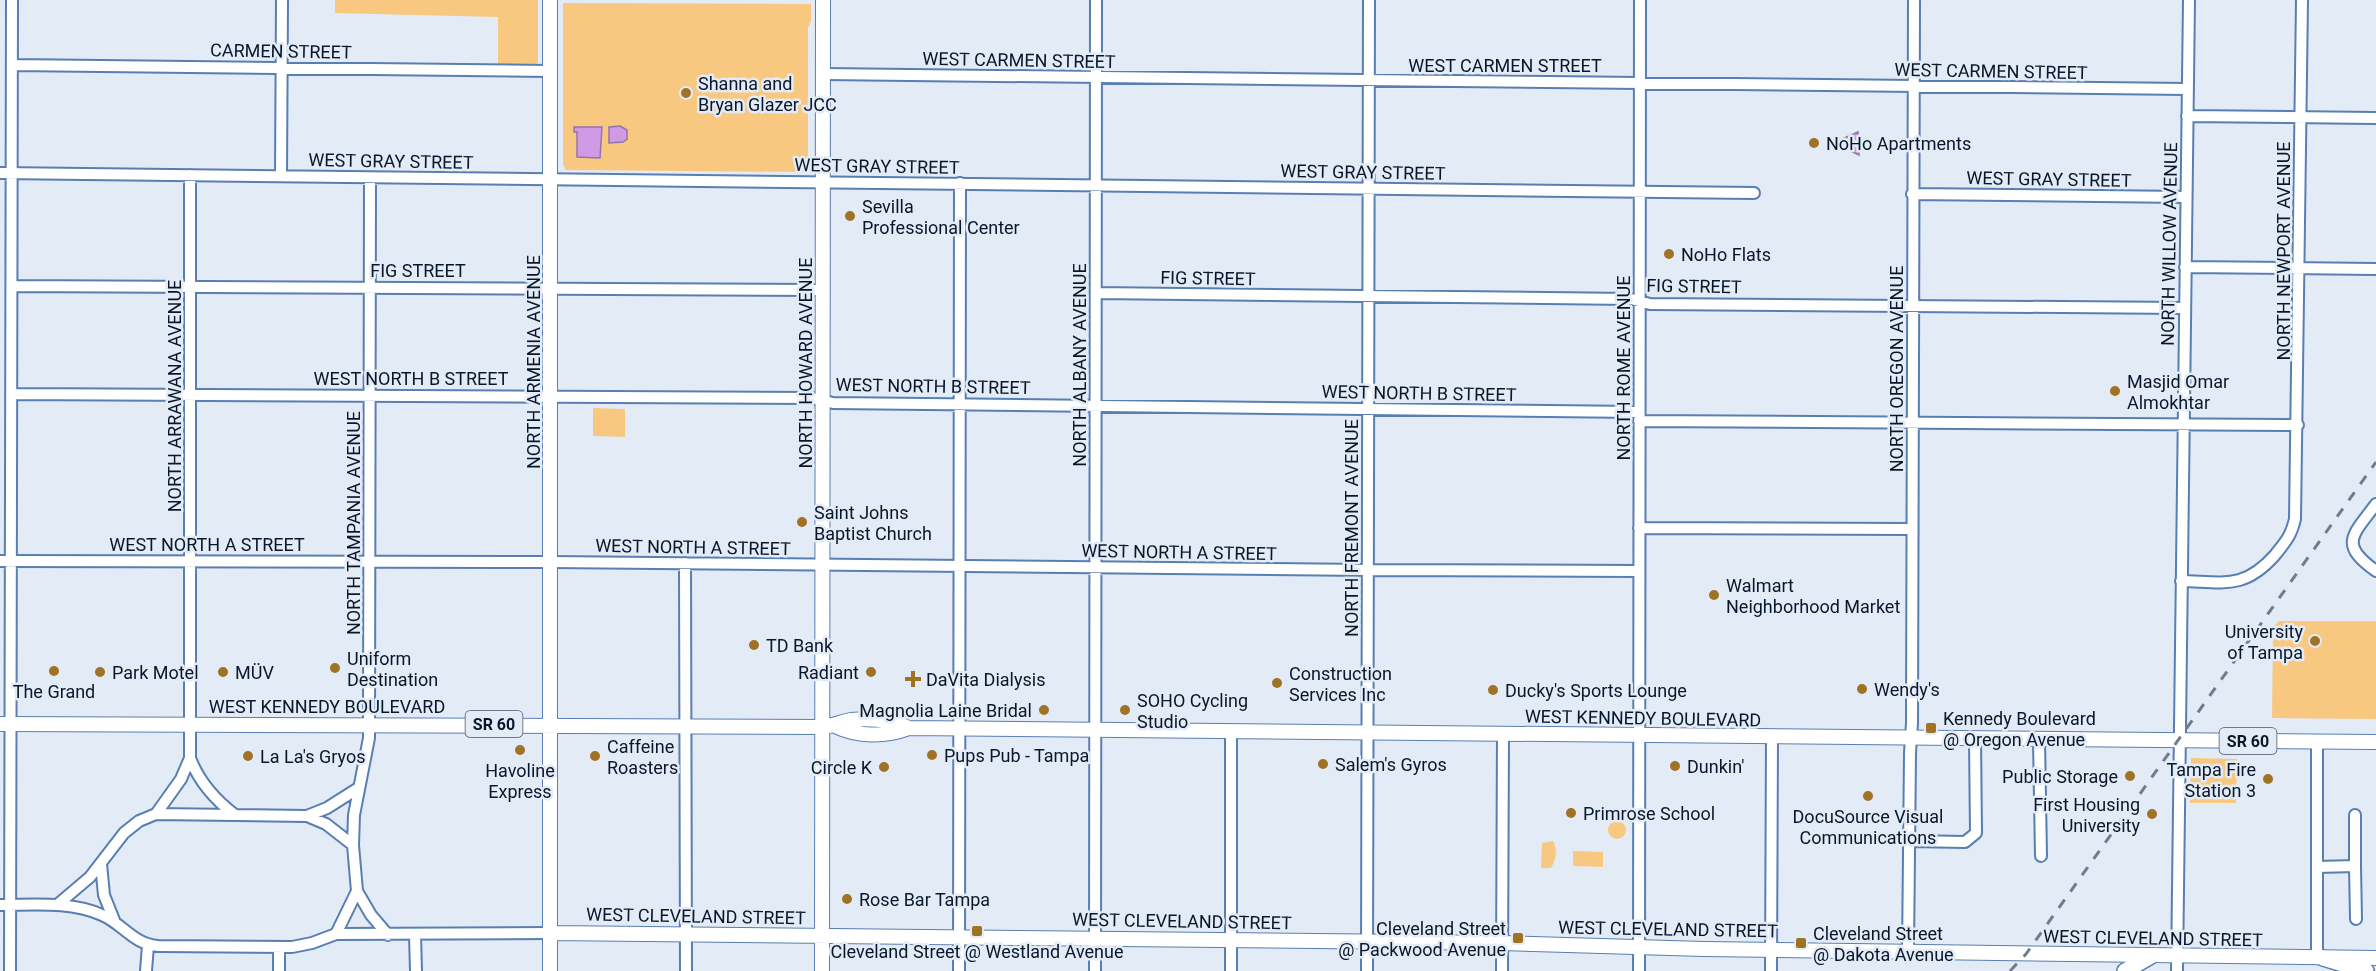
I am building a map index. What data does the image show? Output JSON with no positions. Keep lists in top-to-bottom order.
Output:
{
  "streets": {
    "main road": [
      "NORTH ARMENIA AVENUE",
      "NORTH HOWARD AVENUE",
      "WEST KENNEDY BOULEVARD",
      "SR 60",
      "WEST CLEVELAND STREET"
    ],
    "street": [
      "CARMEN STREET",
      "WEST CARMEN STREET",
      "WEST GRAY STREET",
      "NORTH WILLOW AVENUE",
      "NORTH NEWPORT AVENUE",
      "FIG STREET",
      "NORTH ALBANY AVENUE",
      "NORTH ROME AVENUE",
      "NORTH OREGON AVENUE",
      "WEST NORTH B STREET",
      "NORTH ARRAWANA AVENUE",
      "NORTH TAMPANIA AVENUE",
      "NORTH FREMONT AVENUE",
      "WEST NORTH A STREET"
    ]
  },
  "crossings": [
    ["CARMEN STREET", "NORTH ARMENIA AVENUE"],
    ["WEST CARMEN STREET", "NORTH WILLOW AVENUE"],
    ["WEST CARMEN STREET", "NORTH HOWARD AVENUE"],
    ["WEST CARMEN STREET", "NORTH ALBANY AVENUE"],
    ["WEST CARMEN STREET", "NORTH ROME AVENUE"],
    ["WEST CARMEN STREET", "NORTH OREGON AVENUE"],
    ["WEST CARMEN STREET", "NORTH FREMONT AVENUE"],
    ["WEST GRAY STREET", "NORTH WILLOW AVENUE"],
    ["WEST GRAY STREET", "NORTH ARMENIA AVENUE"],
    ["WEST GRAY STREET", "NORTH HOWARD AVENUE"],
    ["WEST GRAY STREET", "NORTH ALBANY AVENUE"],
    ["WEST GRAY STREET", "NORTH ROME AVENUE"],
    ["WEST GRAY STREET", "NORTH OREGON AVENUE"],
    ["WEST GRAY STREET", "NORTH ARRAWANA AVENUE"],
    ["WEST GRAY STREET", "NORTH TAMPANIA AVENUE"],
    ["WEST GRAY STREET", "NORTH FREMONT AVENUE"],
    ["NORTH WILLOW AVENUE", "NORTH NEWPORT AVENUE"],
    ["NORTH WILLOW AVENUE", "FIG STREET"],
    ["NORTH WILLOW AVENUE", "WEST NORTH B STREET"],
    ["NORTH WILLOW AVENUE", "WEST KENNEDY BOULEVARD"],
    ["NORTH WILLOW AVENUE", "WEST CLEVELAND STREET"],
    ["NORTH NEWPORT AVENUE", "WEST NORTH B STREET"],
    ["FIG STREET", "NORTH ARMENIA AVENUE"],
    ["FIG STREET", "NORTH HOWARD AVENUE"],
    ["FIG STREET", "NORTH ALBANY AVENUE"],
    ["FIG STREET", "NORTH ROME AVENUE"],
    ["FIG STREET", "NORTH OREGON AVENUE"],
    ["FIG STREET", "NORTH ARRAWANA AVENUE"],
    ["FIG STREET", "NORTH TAMPANIA AVENUE"],
    ["FIG STREET", "NORTH FREMONT AVENUE"],
    ["NORTH ARMENIA AVENUE", "WEST NORTH B STREET"],
    ["NORTH ARMENIA AVENUE", "WEST NORTH A STREET"],
    ["NORTH ARMENIA AVENUE", "WEST KENNEDY BOULEVARD"],
    ["NORTH ARMENIA AVENUE", "WEST CLEVELAND STREET"],
    ["NORTH HOWARD AVENUE", "WEST NORTH B STREET"],
    ["NORTH HOWARD AVENUE", "WEST NORTH A STREET"],
    ["NORTH HOWARD AVENUE", "WEST KENNEDY BOULEVARD"],
    ["NORTH HOWARD AVENUE", "WEST CLEVELAND STREET"],
    ["NORTH ALBANY AVENUE", "WEST NORTH B STREET"],
    ["NORTH ALBANY AVENUE", "WEST NORTH A STREET"],
    ["NORTH ALBANY AVENUE", "WEST KENNEDY BOULEVARD"],
    ["NORTH ALBANY AVENUE", "WEST CLEVELAND STREET"],
    ["NORTH ROME AVENUE", "WEST NORTH B STREET"],
    ["NORTH ROME AVENUE", "WEST NORTH A STREET"],
    ["NORTH ROME AVENUE", "WEST KENNEDY BOULEVARD"],
    ["NORTH ROME AVENUE", "WEST CLEVELAND STREET"],
    ["NORTH OREGON AVENUE", "WEST NORTH B STREET"],
    ["NORTH OREGON AVENUE", "WEST KENNEDY BOULEVARD"],
    ["NORTH OREGON AVENUE", "WEST CLEVELAND STREET"],
    ["WEST NORTH B STREET", "NORTH ARRAWANA AVENUE"],
    ["WEST NORTH B STREET", "NORTH TAMPANIA AVENUE"],
    ["WEST NORTH B STREET", "NORTH FREMONT AVENUE"],
    ["NORTH ARRAWANA AVENUE", "WEST NORTH A STREET"],
    ["NORTH ARRAWANA AVENUE", "WEST KENNEDY BOULEVARD"],
    ["NORTH TAMPANIA AVENUE", "WEST NORTH A STREET"],
    ["NORTH TAMPANIA AVENUE", "WEST KENNEDY BOULEVARD"],
    ["NORTH FREMONT AVENUE", "WEST NORTH A STREET"],
    ["NORTH FREMONT AVENUE", "WEST KENNEDY BOULEVARD"],
    ["NORTH FREMONT AVENUE", "WEST CLEVELAND STREET"]
  ],
  "places": {
    "other": [
      "Shanna and Bryan Glazer JCC",
      "NoHo Apartments",
      "Sevilla Professional Center",
      "NoHo Flats",
      "Masjid Omar Almokhtar",
      "Saint Johns Baptist Church",
      "Walmart Neighborhood Market",
      "University of Tampa",
      "TD Bank",
      "Uniform Destination",
      "The Grand",
      "Park Motel",
      "MÜV",
      "Radiant",
      "Construction Services Inc",
      "Wendy's",
      "Ducky's Sports Lounge",
      "Magnolia Laine Bridal",
      "SOHO Cycling Studio",
      "Havoline Express",
      "Pups Pub - Tampa",
      "La La's Gryos",
      "Caffeine Roasters",
      "Salem's Gyros",
      "Dunkin'",
      "Circle K",
      "Public Storage",
      "Tampa Fire Station 3",
      "DocuSource Visual Communications",
      "Primrose School",
      "First Housing University",
      "Rose Bar Tampa"
    ],
    "health": ["DaVita Dialysis"],
    "transit": [
      "Kennedy Boulevard @ Oregon Avenue",
      "Cleveland Street @ Westland Avenue",
      "Cleveland Street @ Packwood Avenue",
      "Cleveland Street @ Dakota Avenue"
    ]
  }
}
